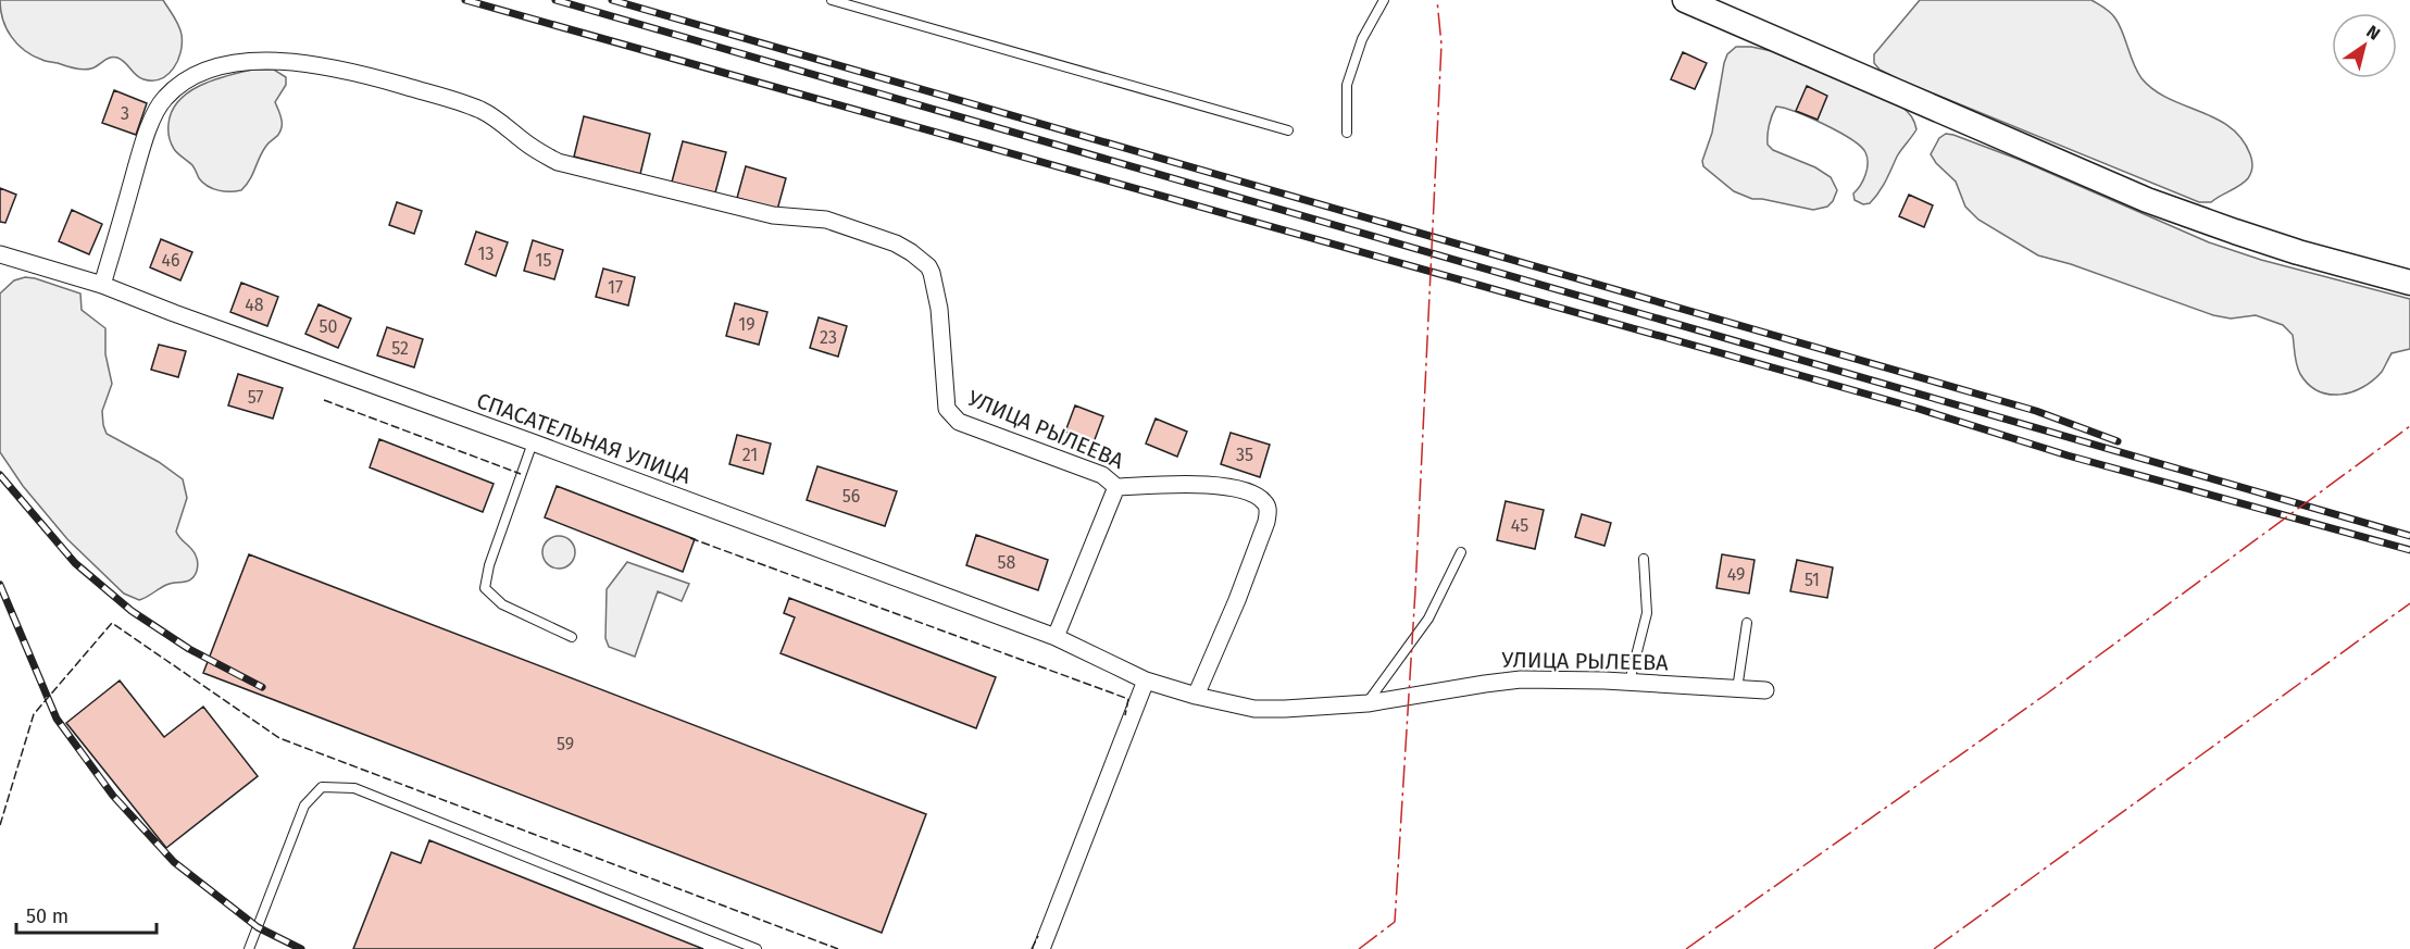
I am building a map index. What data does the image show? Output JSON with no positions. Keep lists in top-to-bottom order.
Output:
{
  "streets": {
    "street": ["УЛИЦА РЫЛЕЕВА", "СПАСАТЕЛЬНАЯ УЛИЦА"]
  },
  "crossings": [
    ["УЛИЦА РЫЛЕЕВА", "СПАСАТЕЛЬНАЯ УЛИЦА"]
  ],
  "house_numbers": [
    "3",
    "13",
    "46",
    "15",
    "17",
    "48",
    "19",
    "50",
    "23",
    "52",
    "57",
    "21",
    "35",
    "56",
    "45",
    "58",
    "49",
    "51",
    "59"
  ],
  "scale_bar": "50 m",
  "north": "top right"
}
